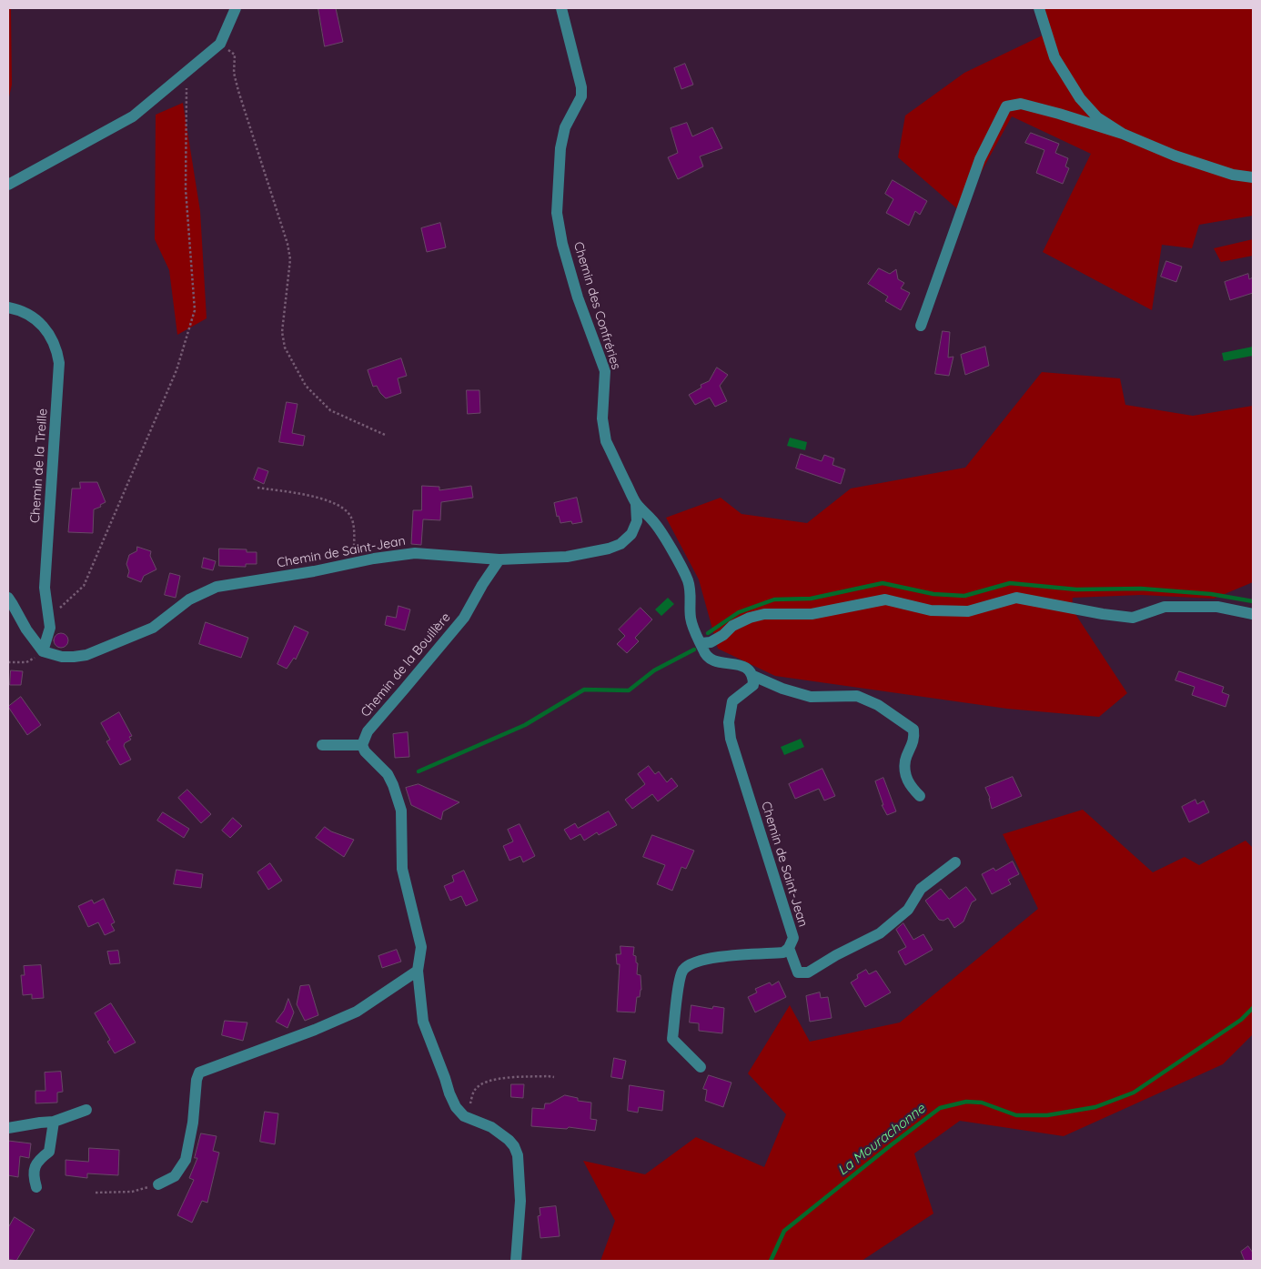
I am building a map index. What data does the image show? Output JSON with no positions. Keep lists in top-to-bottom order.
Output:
{
  "streets": {
    "street": [
      "Chemin des Confréries",
      "Chemin de la Treille",
      "Chemin de Saint-Jean",
      "Chemin de la Bouillère"
    ]
  },
  "crossings": [
    ["Chemin des Confréries", "Chemin de Saint-Jean"],
    ["Chemin de la Treille", "Chemin de Saint-Jean"],
    ["Chemin de Saint-Jean", "Chemin de la Bouillère"]
  ],
  "water": ["La Mourachonne"]
}
